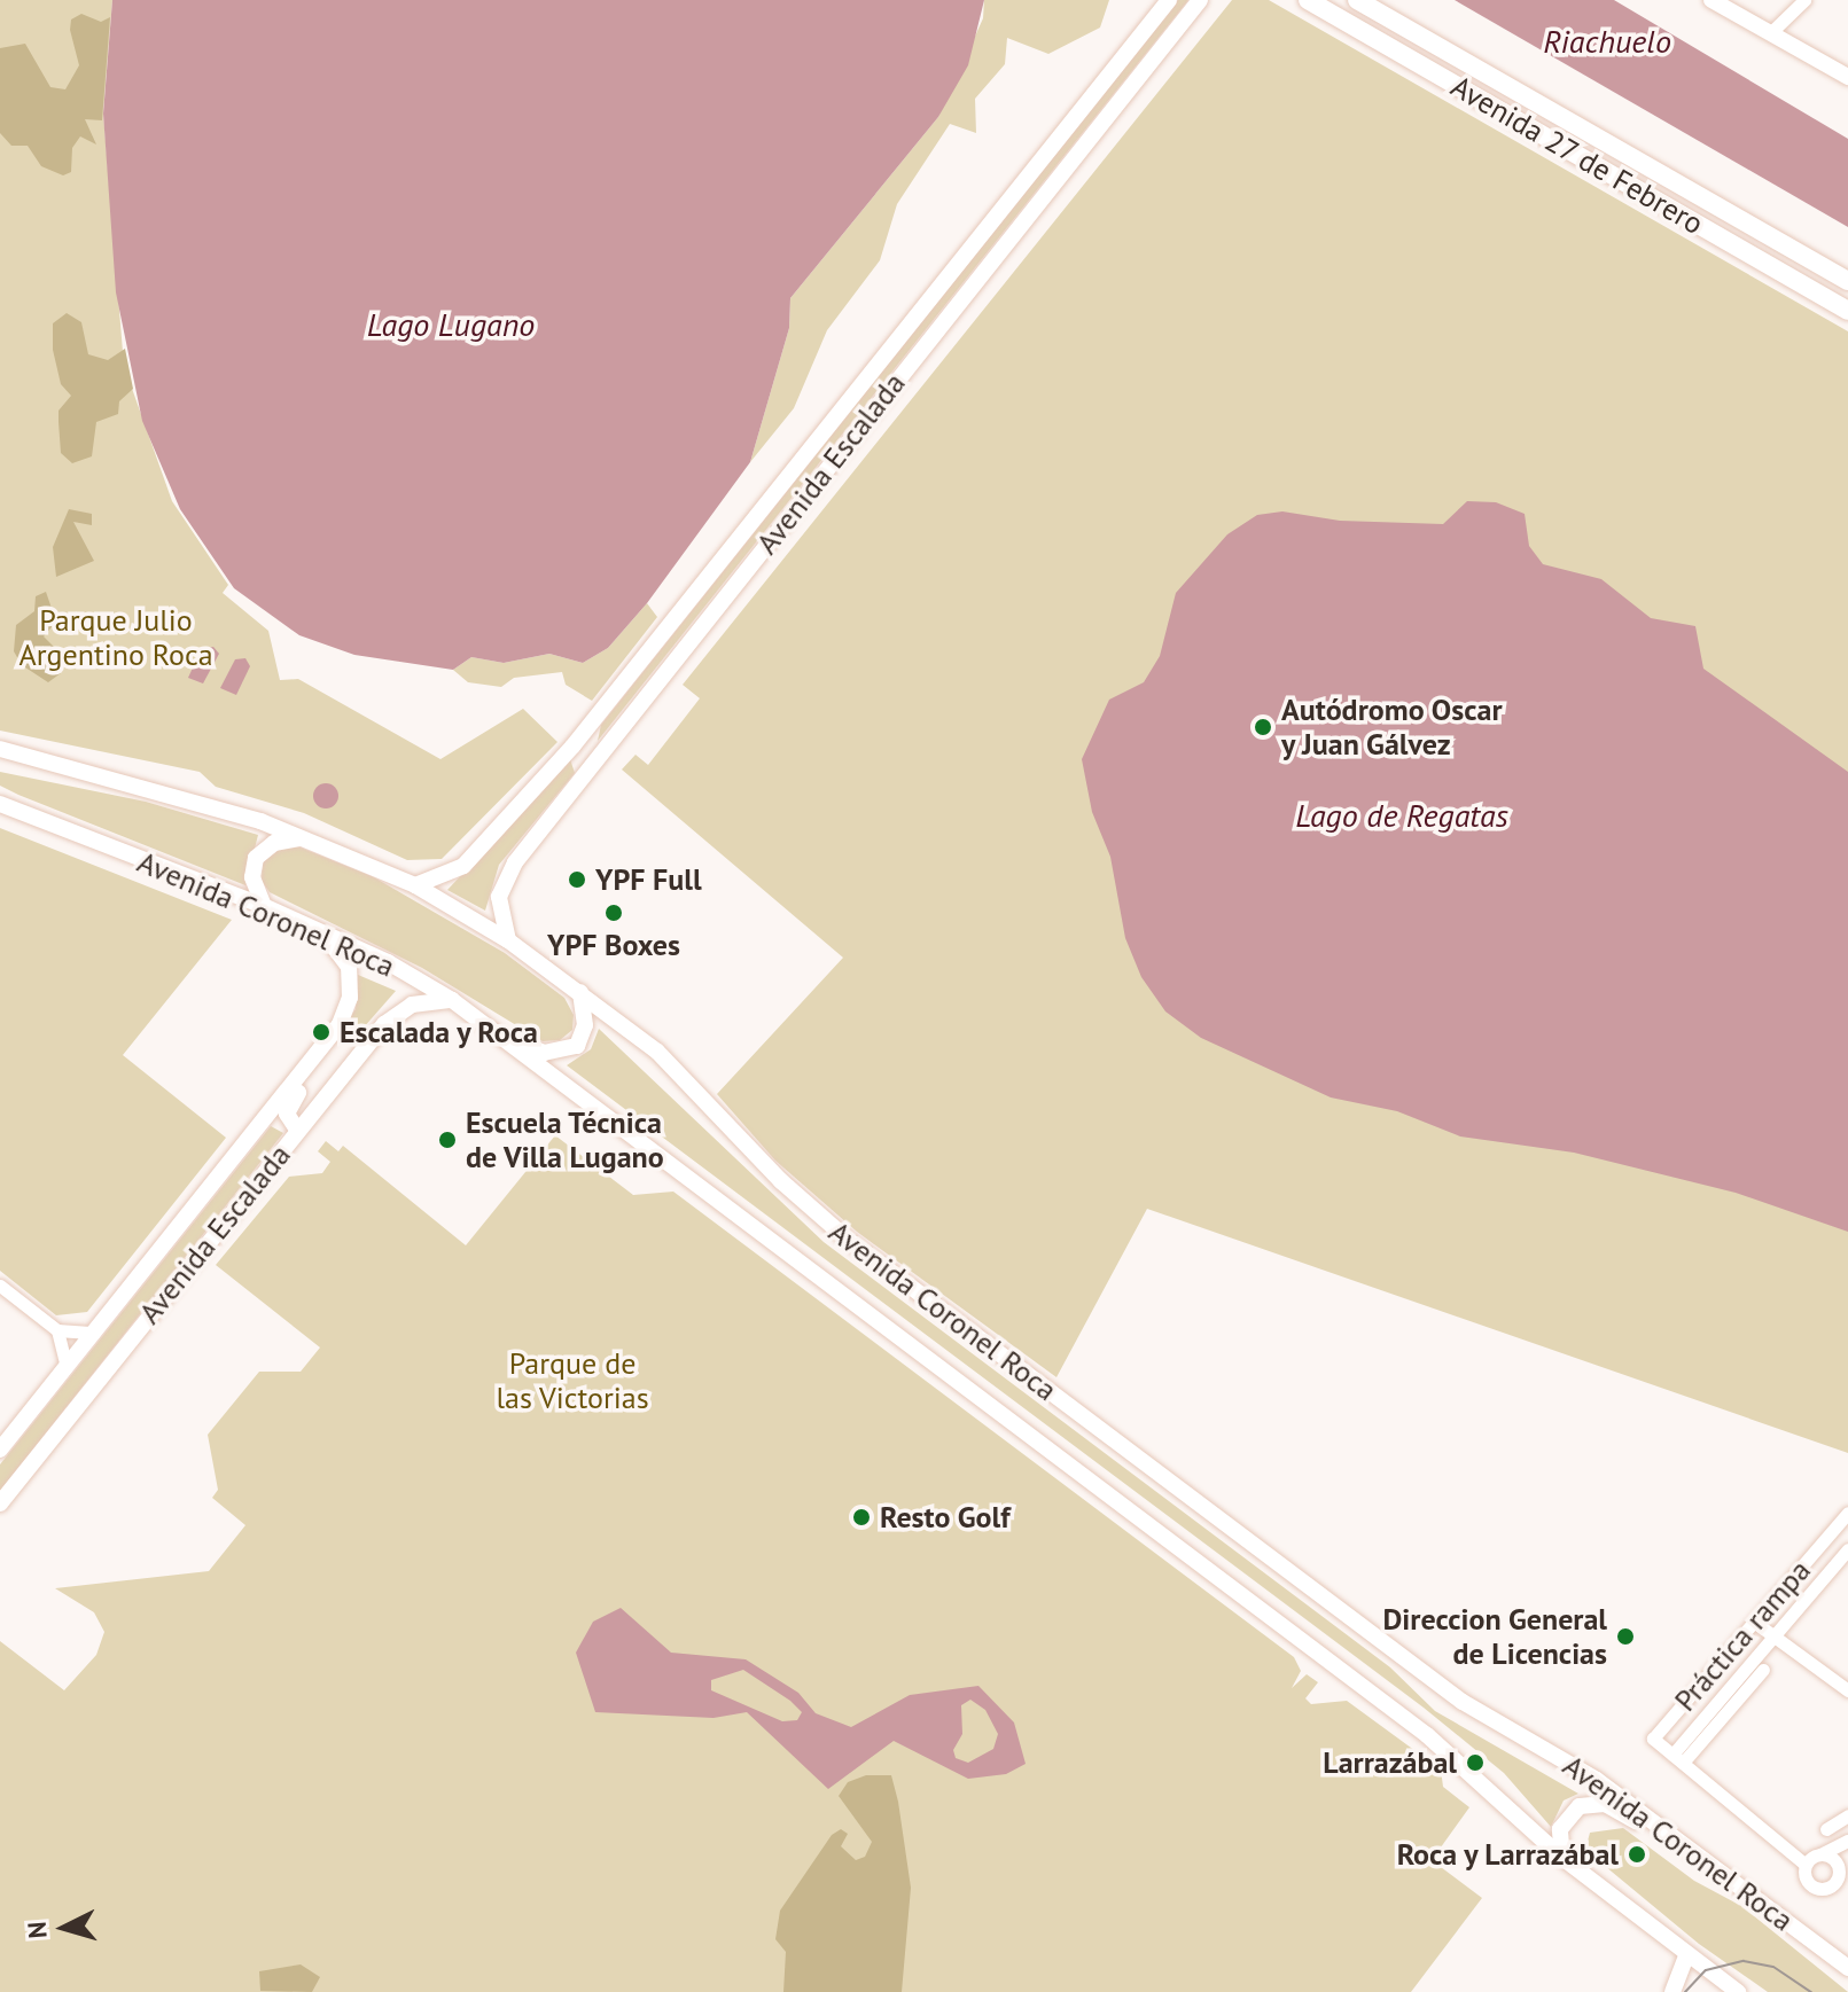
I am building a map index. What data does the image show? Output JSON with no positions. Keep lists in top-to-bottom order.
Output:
{
  "streets": {
    "main road": ["Avenida 27 de Febrero", "Avenida Escalada", "Avenida Coronel Roca"],
    "street": ["Práctica rampa"]
  },
  "crossings": [
    ["Avenida Escalada", "Avenida Coronel Roca"]
  ],
  "water": ["Riachuelo", "Lago Lugano", "Lago de Regatas"],
  "parks": ["Parque Julio Argentino Roca", "Parque de las Victorias"],
  "places": [
    "Autódromo Oscar y Juan Gálvez",
    "YPF Full",
    "YPF Boxes",
    "Escalada y Roca",
    "Escuela Técnica de Villa Lugano",
    "Resto Golf",
    "Direccion General de Licencias",
    "Larrazábal",
    "Roca y Larrazábal"
  ],
  "north": "left"
}
